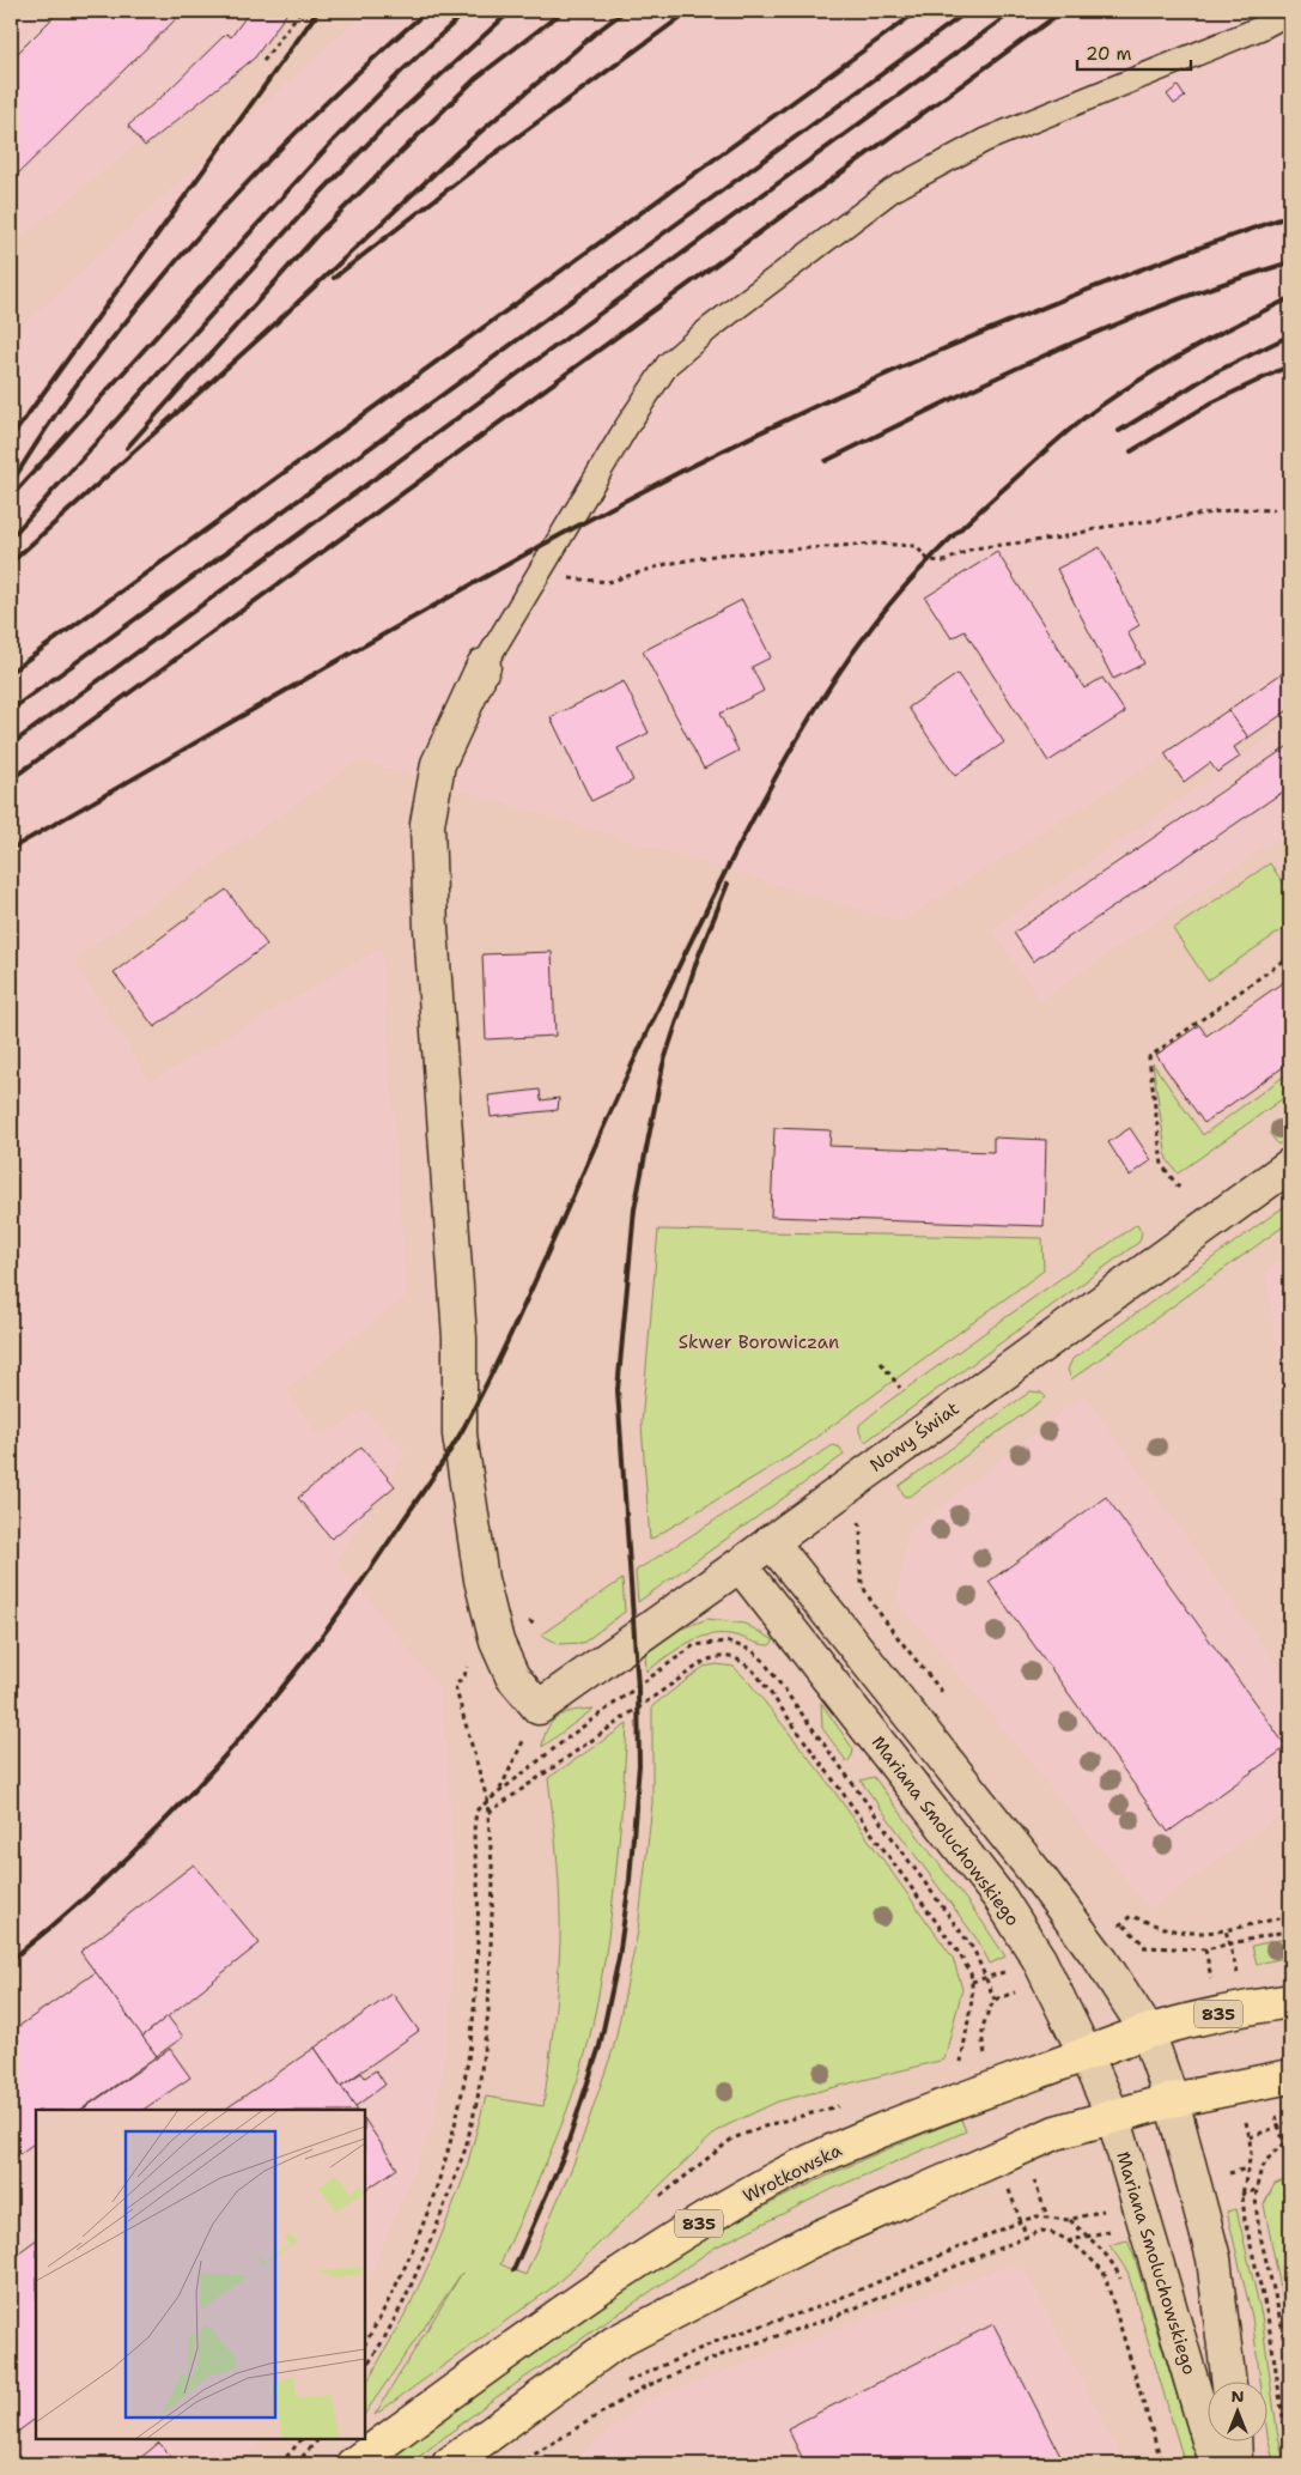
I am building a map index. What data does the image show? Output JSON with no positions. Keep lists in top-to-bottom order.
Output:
{
  "streets": {
    "main road": ["835", "Wrotkowska"],
    "street": ["Nowy Świat", "Mariana Smoluchowskiego"]
  },
  "crossings": [
    ["Nowy Świat", "Mariana Smoluchowskiego"],
    ["Mariana Smoluchowskiego", "Wrotkowska"],
    ["835", "Wrotkowska"]
  ],
  "parks": ["Skwer Borowiczan"],
  "scale_bar": "20 m",
  "north": "top"
}
